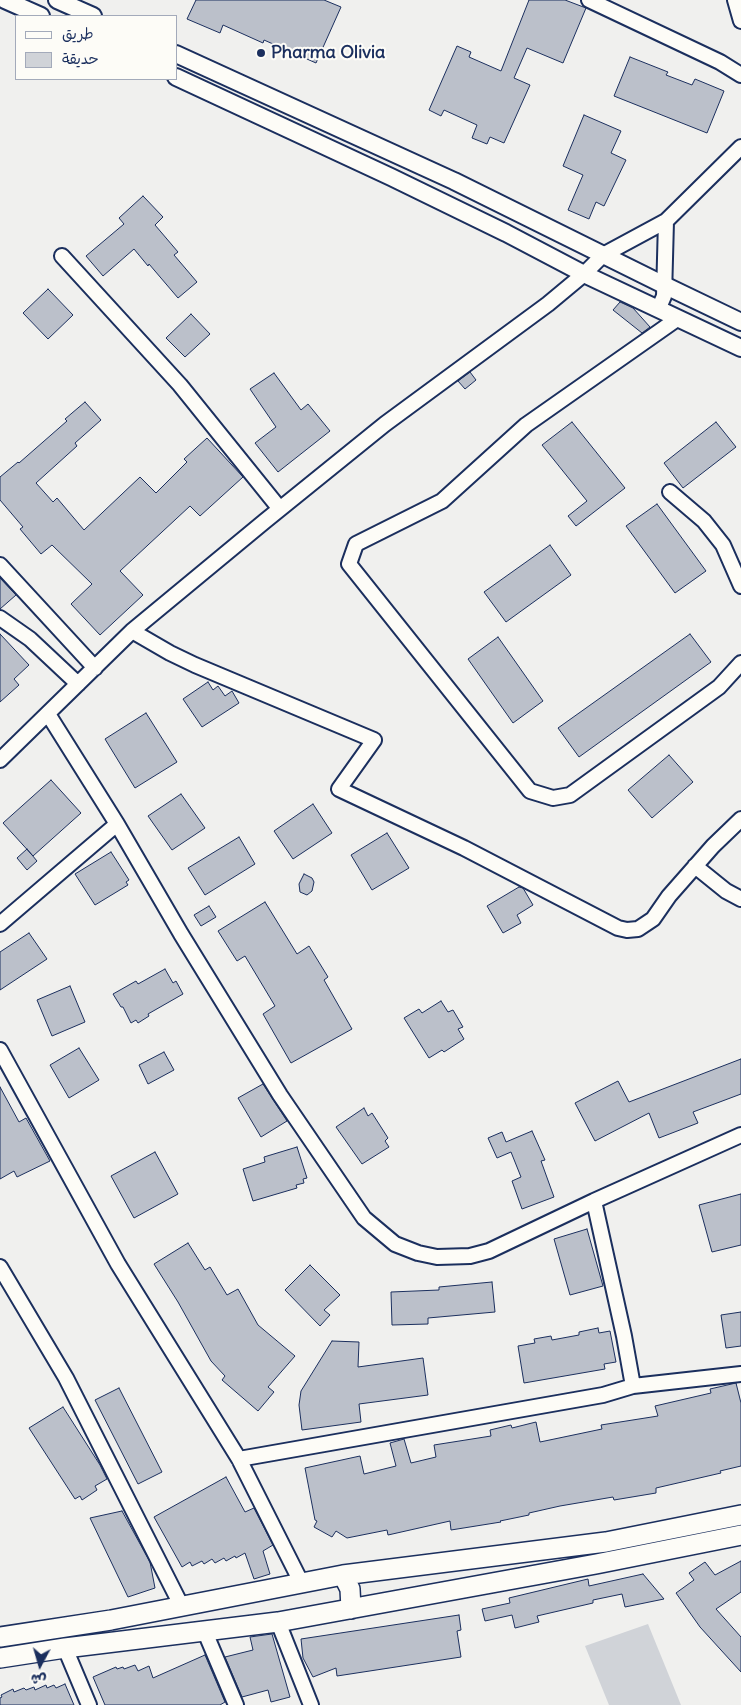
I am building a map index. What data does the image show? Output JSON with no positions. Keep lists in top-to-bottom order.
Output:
{
  "places": ["Pharma Olivia"],
  "legend": ["طريق", "حديقة"],
  "north": "bottom"
}
